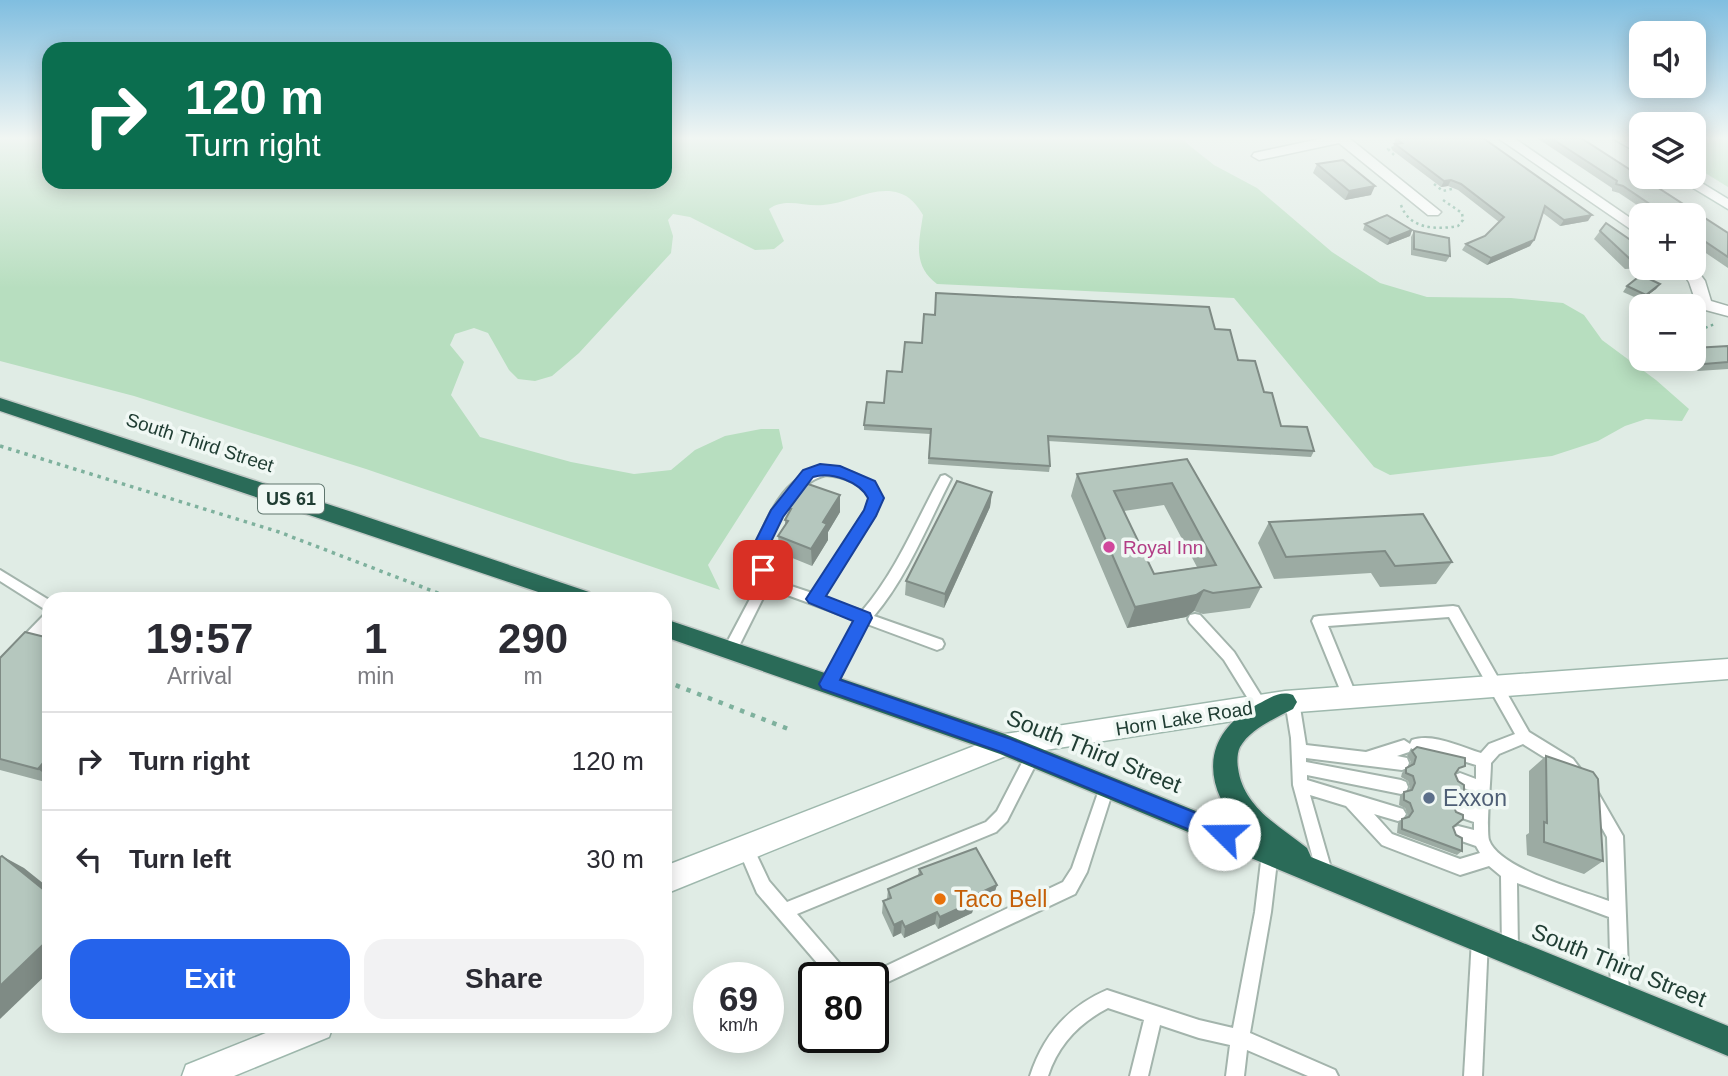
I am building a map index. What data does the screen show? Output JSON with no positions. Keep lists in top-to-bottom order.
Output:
{
  "streets": {
    "highway": ["South Third Street", "US 61"],
    "main road": ["Horn Lake Road"]
  },
  "crossings": [
    ["South Third Street", "Horn Lake Road"]
  ],
  "places": ["Royal Inn", "Exxon", "Taco Bell"],
  "page": {
    "map_buttons": ["+", "−"],
    "turn": ["120 m", "Turn right"],
    "eta": [
      "19:57",
      "Arrival",
      "1",
      "min",
      "290",
      "m"
    ],
    "list": [
      {
        "name": "Turn right",
        "value": "120 m"
      },
      {
        "name": "Turn left",
        "value": "30 m"
      }
    ],
    "buttons": ["Exit", "Share"],
    "speed": "69 km/h",
    "limit": "80"
  }
}
